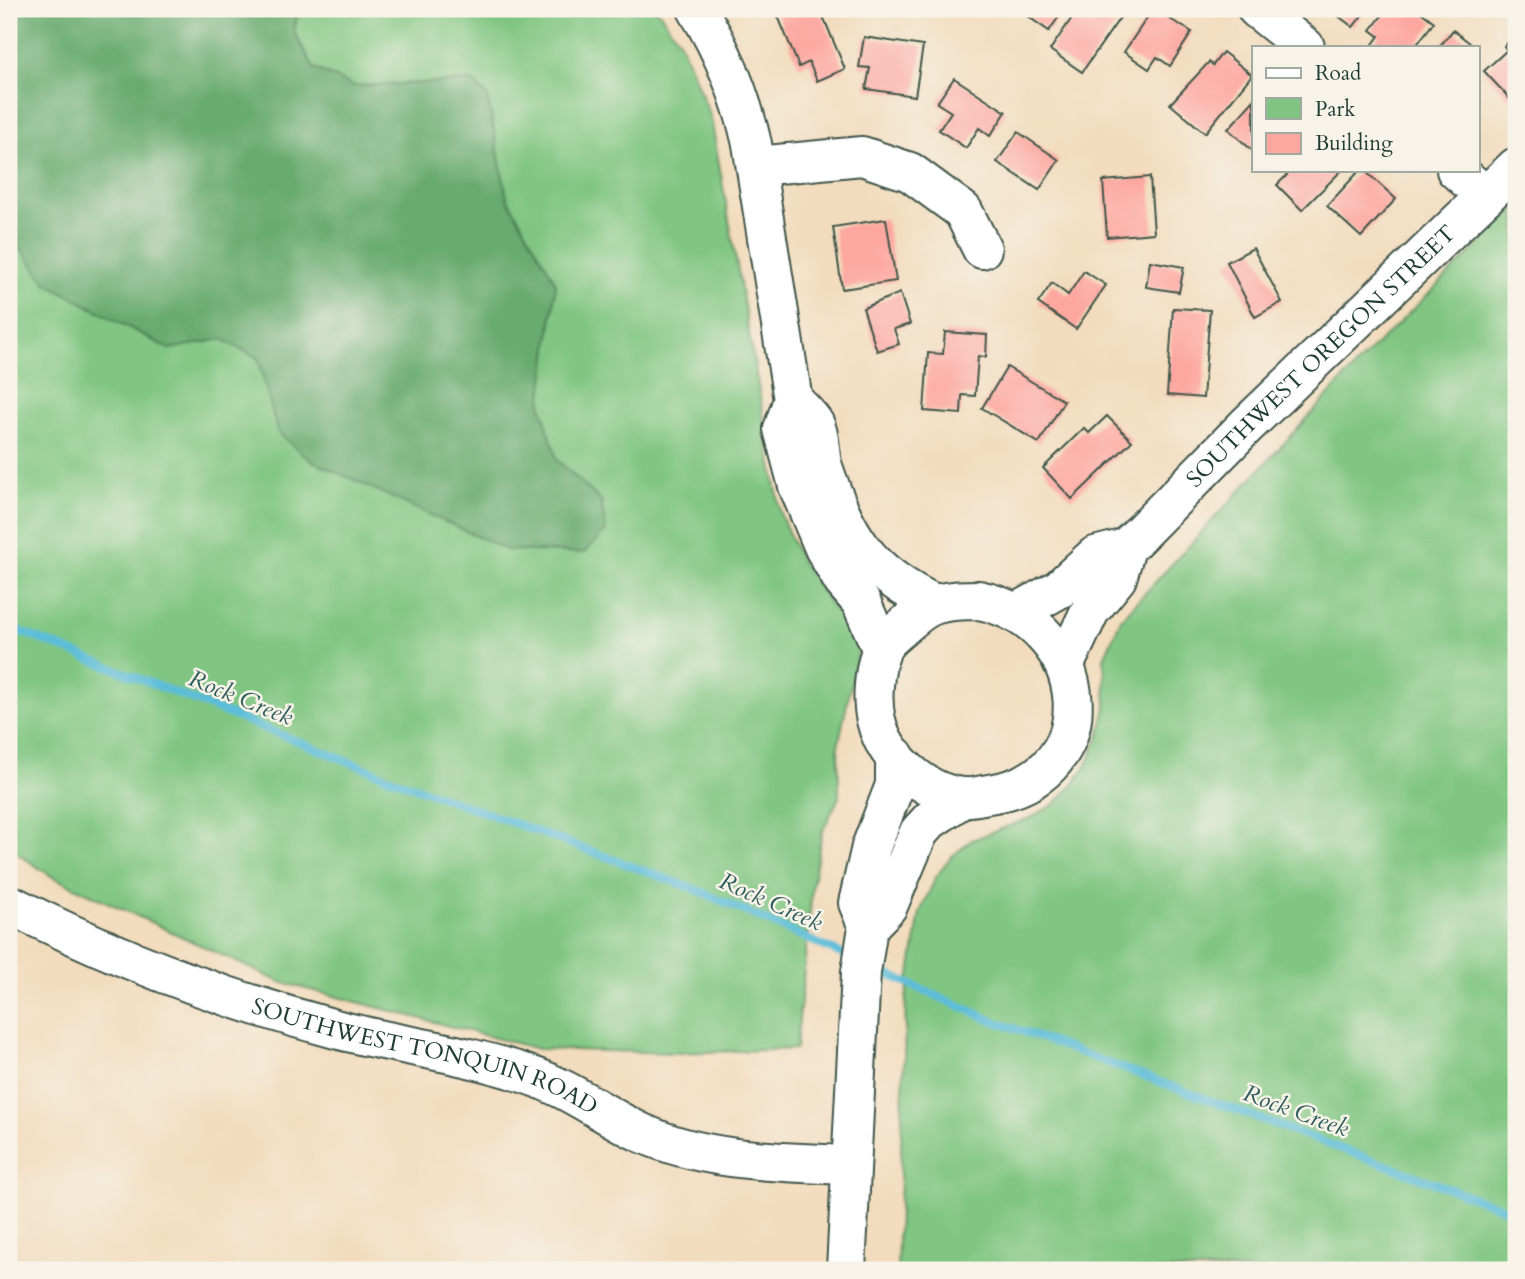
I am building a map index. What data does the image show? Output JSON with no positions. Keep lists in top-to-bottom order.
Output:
{
  "streets": {
    "main road": ["SOUTHWEST OREGON STREET", "SOUTHWEST TONQUIN ROAD"]
  },
  "water": ["Rock Creek"],
  "legend": ["Road", "Park", "Building"]
}
